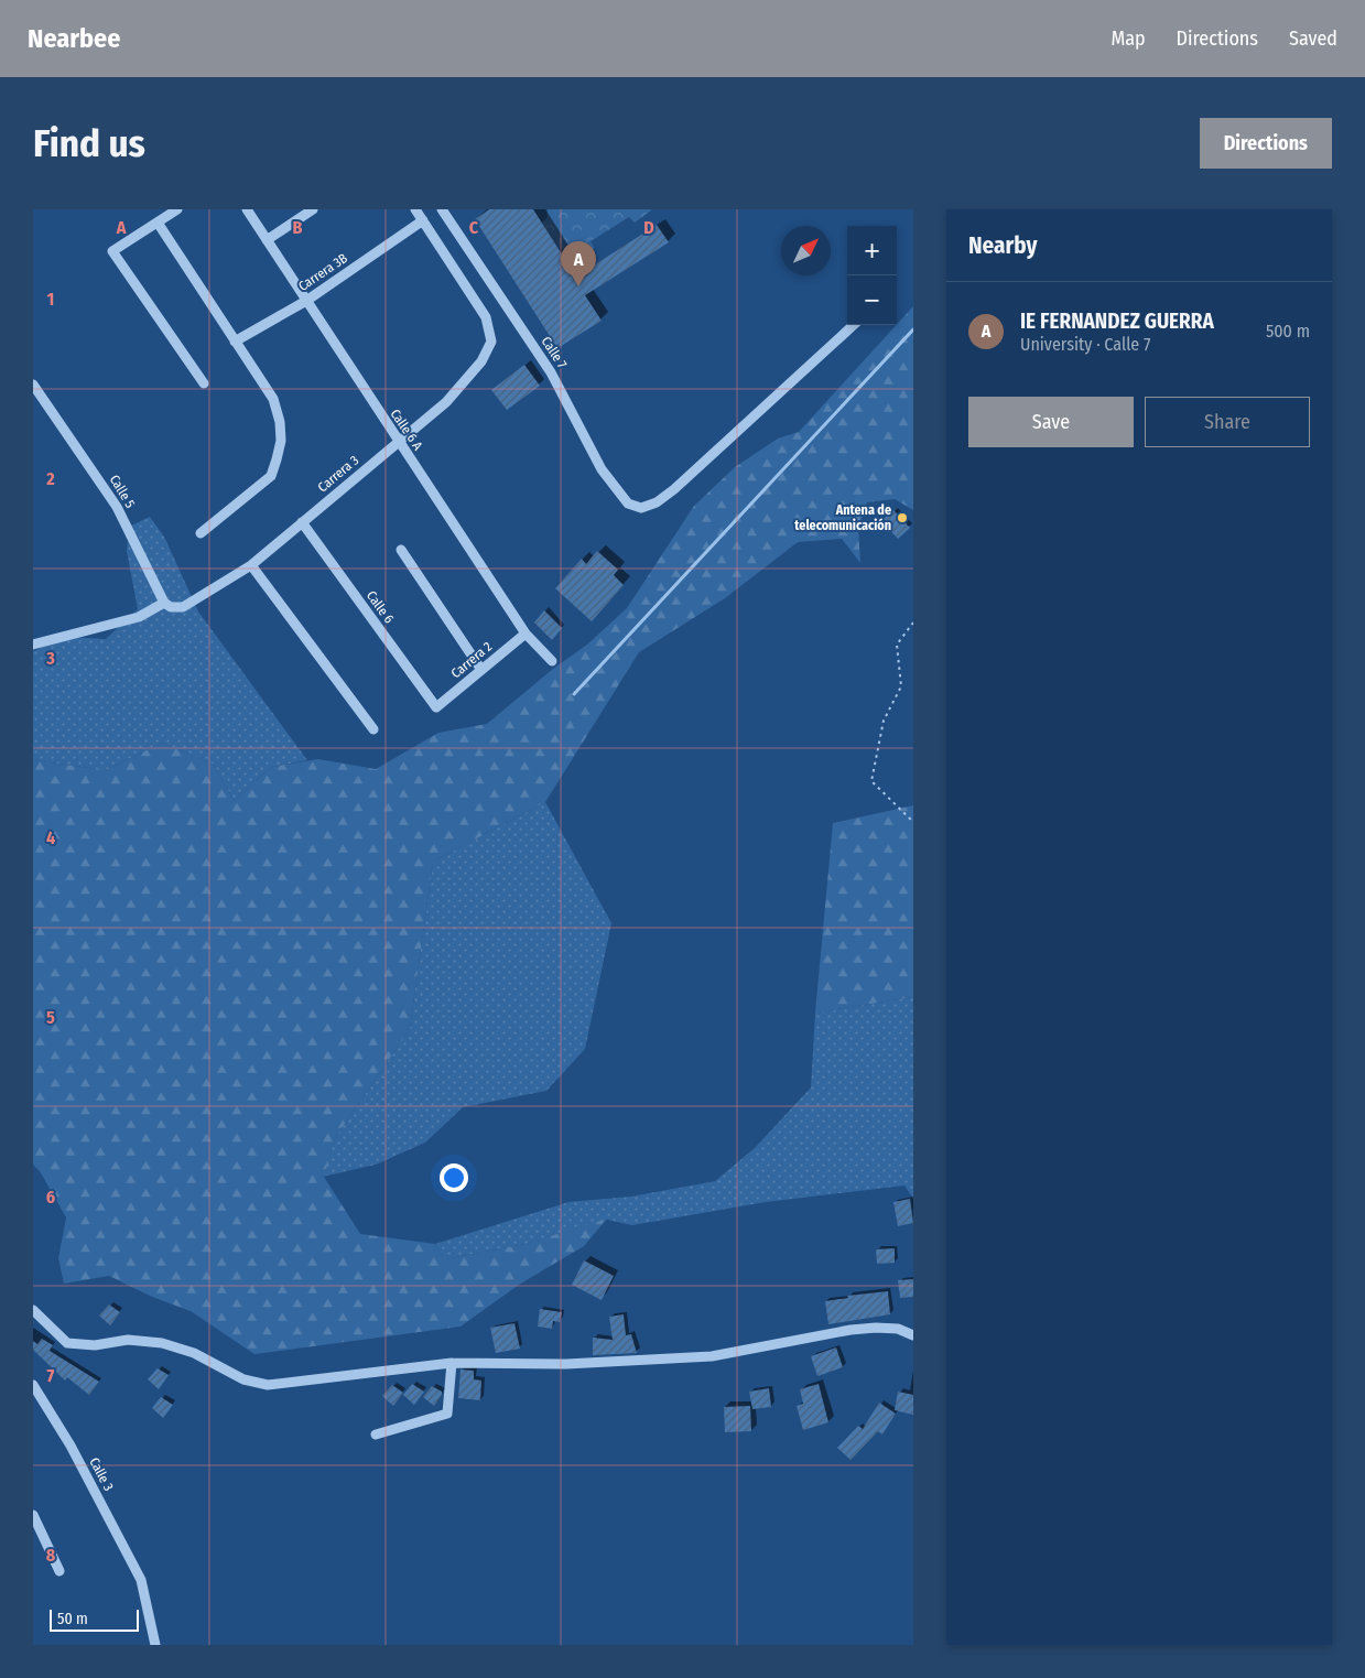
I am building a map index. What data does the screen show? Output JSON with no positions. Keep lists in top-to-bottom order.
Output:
{
  "streets": {
    "street": [
      "Carrera 3B",
      "Calle 7",
      "Calle 6 A",
      "Carrera 3",
      "Calle 5",
      "Calle 6",
      "Carrera 2",
      "Calle 3"
    ]
  },
  "crossings": [
    ["Carrera 3B", "Calle 6 A"],
    ["Carrera 3B", "Carrera 3"],
    ["Calle 6 A", "Carrera 3"],
    ["Calle 6 A", "Carrera 2"],
    ["Carrera 3", "Calle 5"],
    ["Carrera 3", "Calle 6"],
    ["Calle 6", "Carrera 2"]
  ],
  "places": ["Antena de telecomunicación"],
  "scale_bar": "50 m",
  "north": "top right",
  "page": {
    "header": "Nearbee",
    "nav": ["Map", "Directions", "Saved"],
    "buttons": [
      "Directions",
      ["Save", "Share"]
    ],
    "title": "Find us",
    "heading": "Nearby",
    "map_buttons": ["+", "−"],
    "pins": "A",
    "list": [
      {
        "mark": "A",
        "name": "IE FERNANDEZ GUERRA",
        "note": "University · Calle 7",
        "value": "500 m"
      }
    ],
    "scale": "50 m"
  },
  "grid": {
    "columns": [
      "A",
      "B",
      "C",
      "D"
    ],
    "rows": [
      "1",
      "2",
      "3",
      "4",
      "5",
      "6",
      "7",
      "8"
    ]
  }
}
